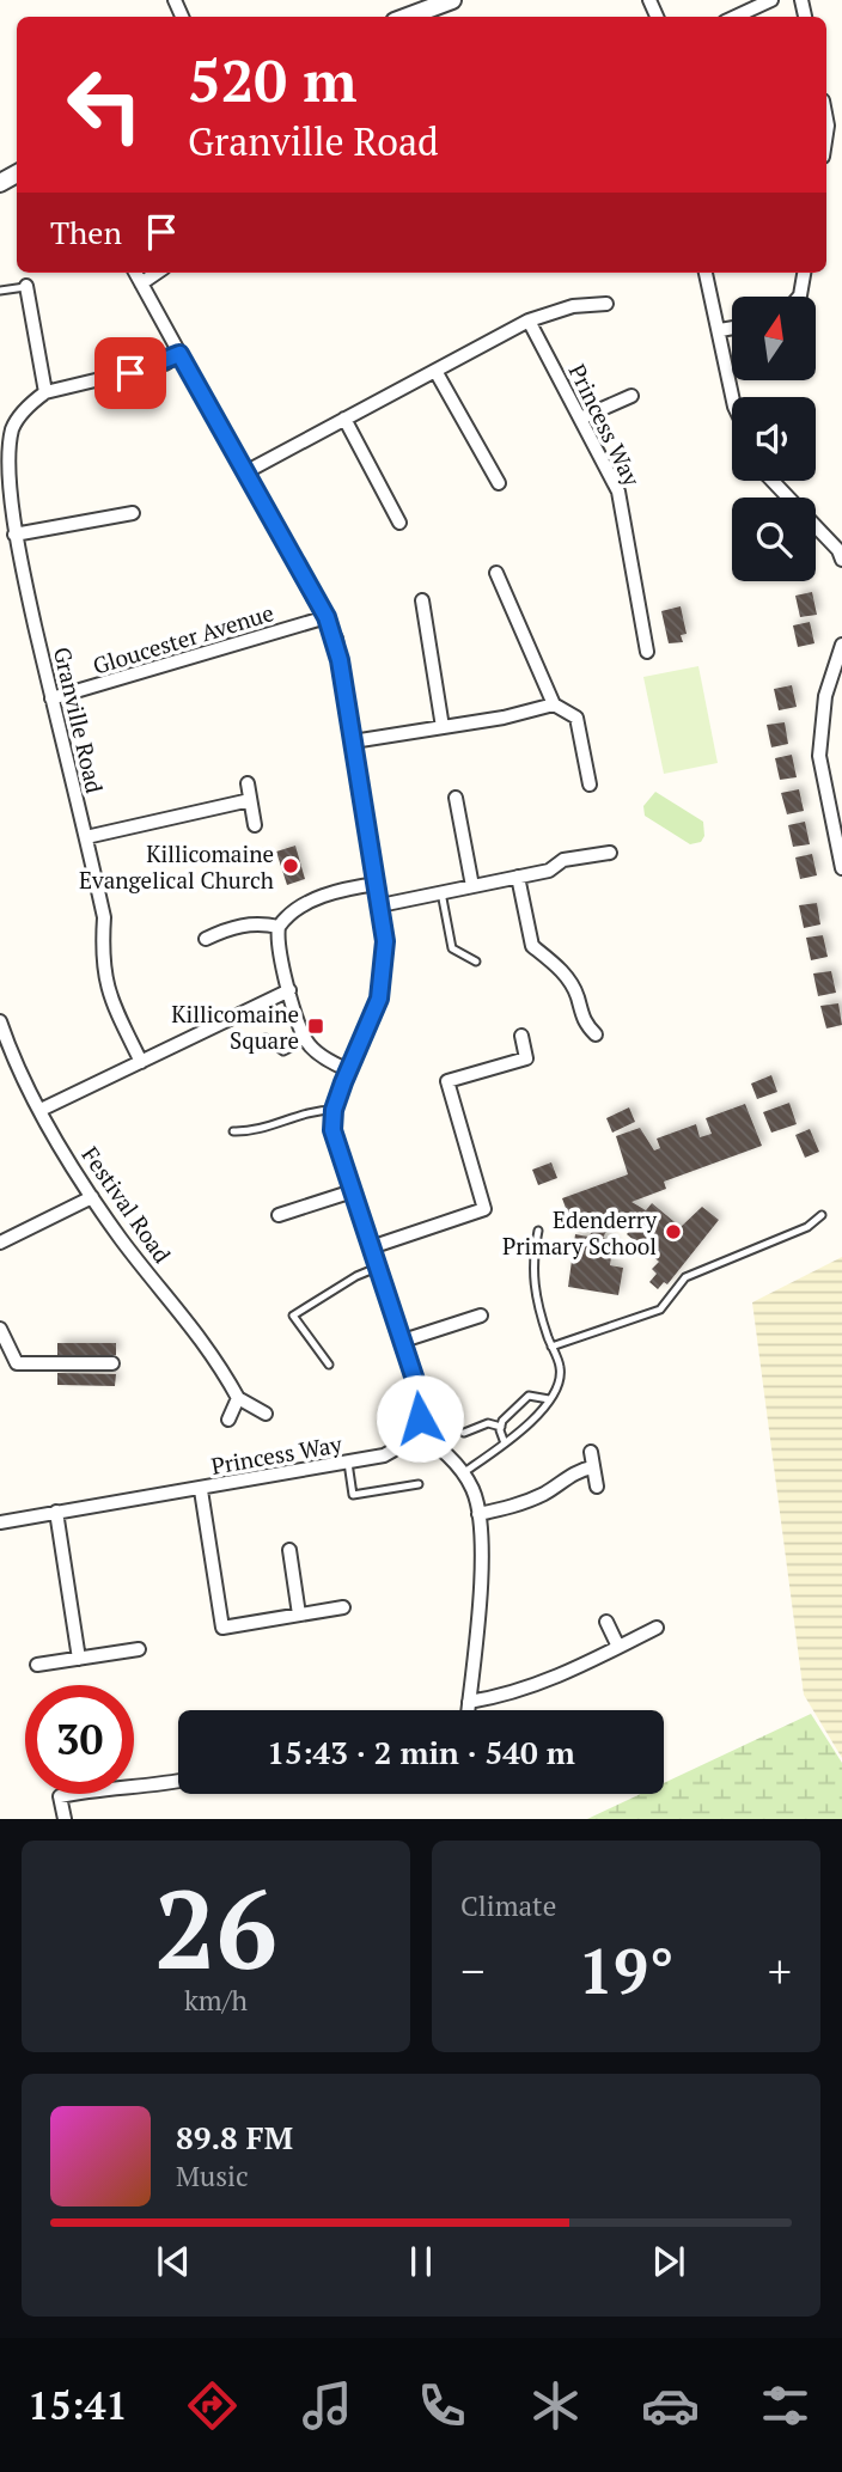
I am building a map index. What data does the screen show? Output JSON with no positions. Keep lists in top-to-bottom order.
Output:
{
  "streets": {
    "street": [
      "Princess Way",
      "Gloucester Avenue",
      "Granville Road",
      "Festival Road"
    ]
  },
  "crossings": [
    ["Gloucester Avenue", "Granville Road"]
  ],
  "places": {
    "other": ["Killicomaine Evangelical Church", "Edenderry Primary School"],
    "transit": ["Killicomaine Square"]
  },
  "north": "top",
  "page": {
    "turn": ["520 m", "Granville Road"],
    "then": "Then",
    "limit": "30",
    "trip": "15:43 · 2 min · 540 m",
    "tile": [
      ["26", "km/h"],
      "Climate"
    ],
    "heat": ["−", "19°", "+"],
    "song": ["89.8 FM", "Music"],
    "tabs": "15:41"
  }
}
